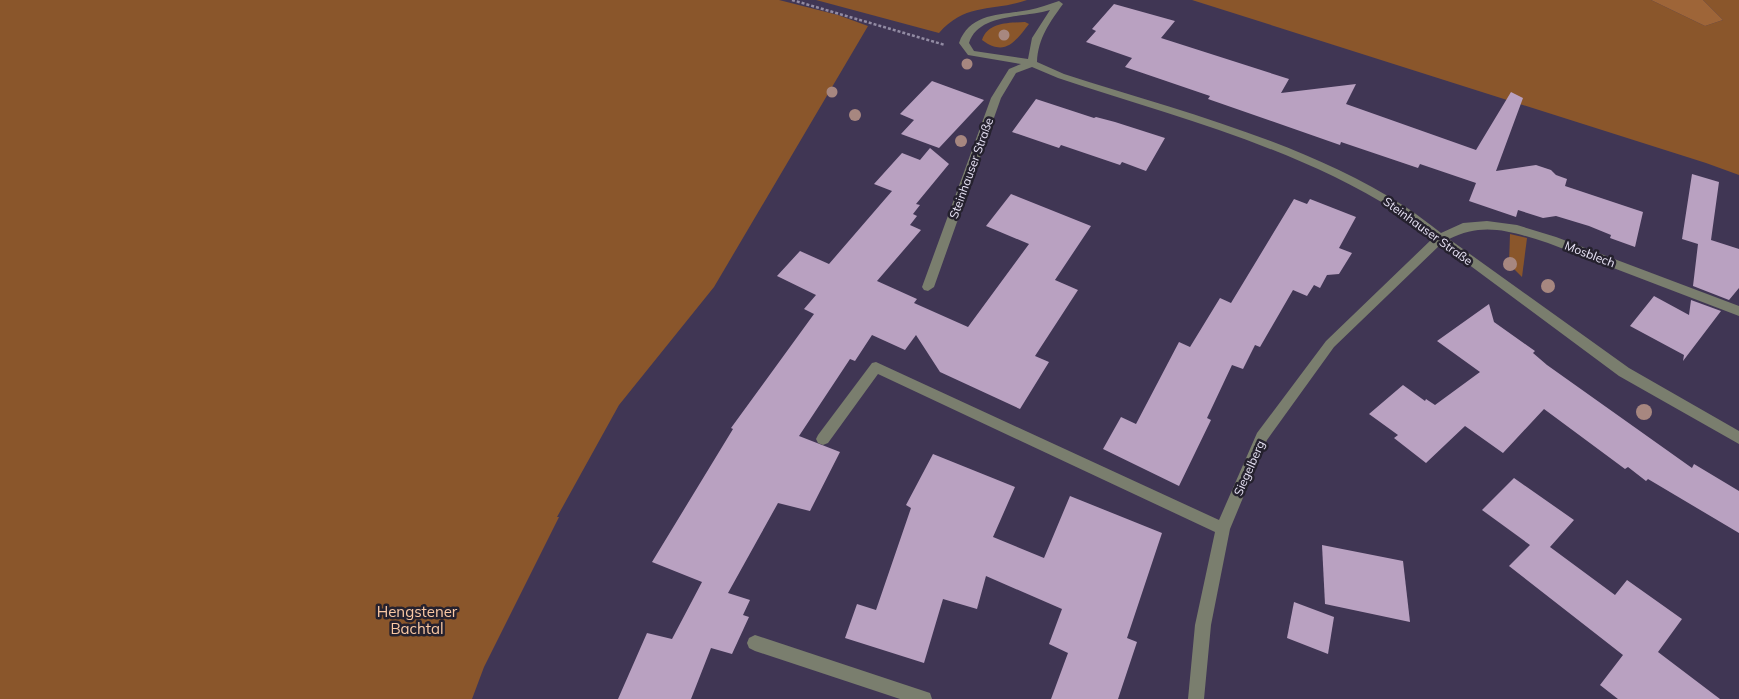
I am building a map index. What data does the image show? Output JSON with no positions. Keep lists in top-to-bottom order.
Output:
{
  "streets": {
    "street": ["Steinhauser Straße", "Mosblech", "Siegelberg"]
  },
  "crossings": [
    ["Steinhauser Straße", "Mosblech"],
    ["Steinhauser Straße", "Siegelberg"],
    ["Mosblech", "Siegelberg"]
  ],
  "parks": ["Hengstener Bachtal"]
}
